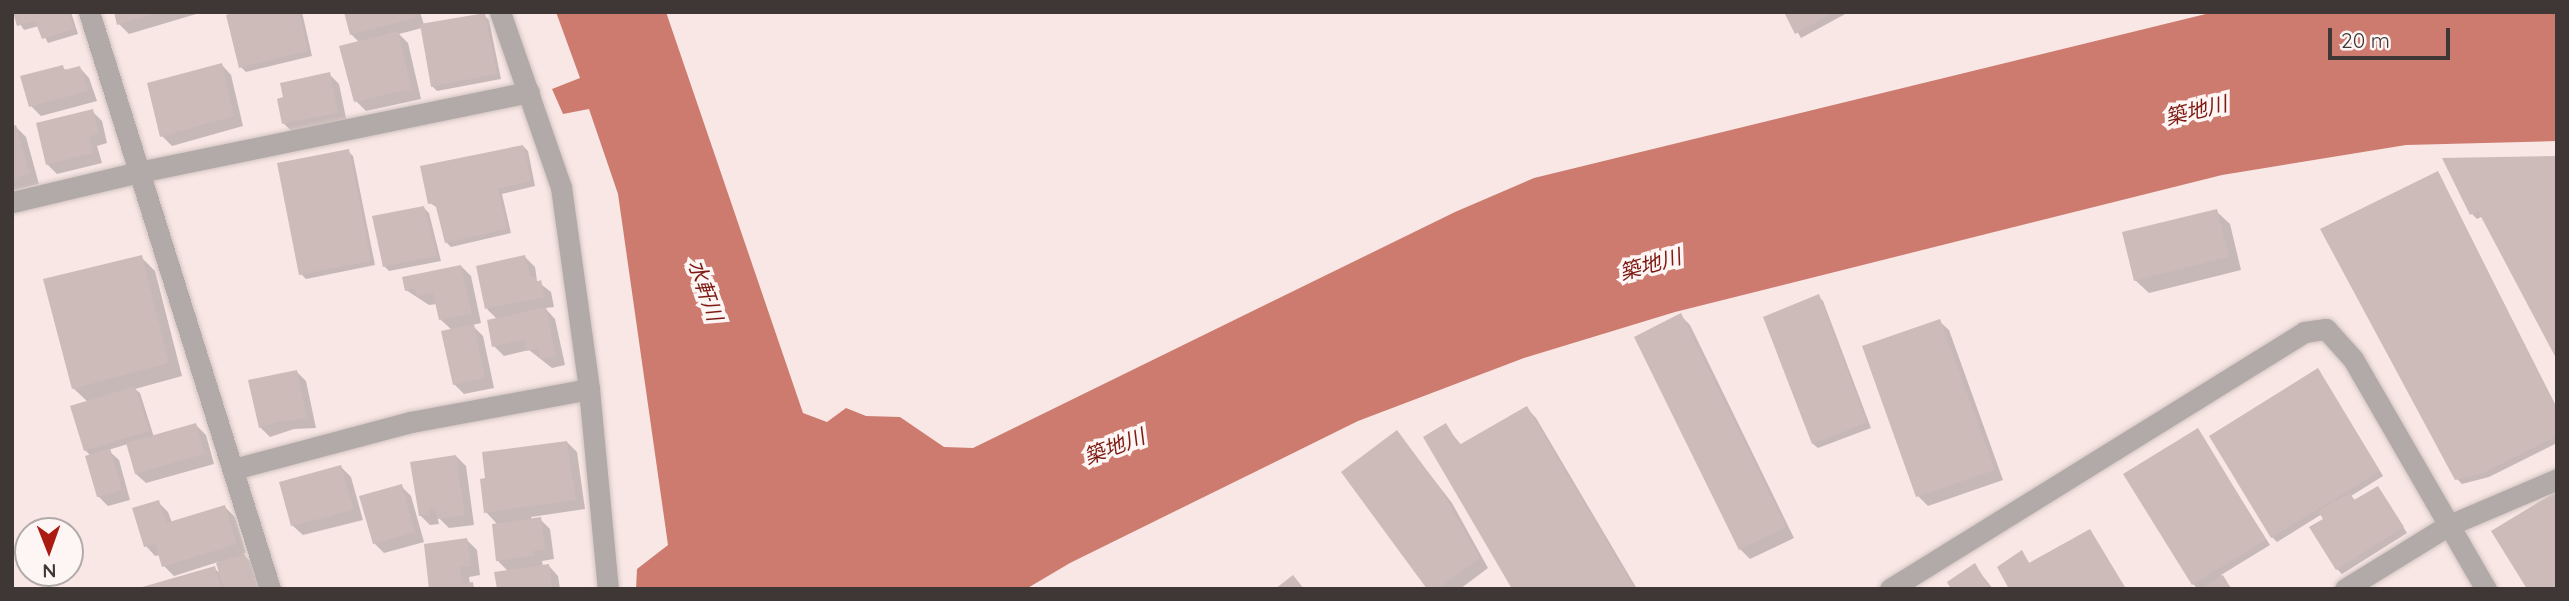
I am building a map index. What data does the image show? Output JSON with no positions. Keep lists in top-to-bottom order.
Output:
{
  "water": ["築地川", "水軒川"],
  "scale_bar": "20 m",
  "north": "bottom"
}
